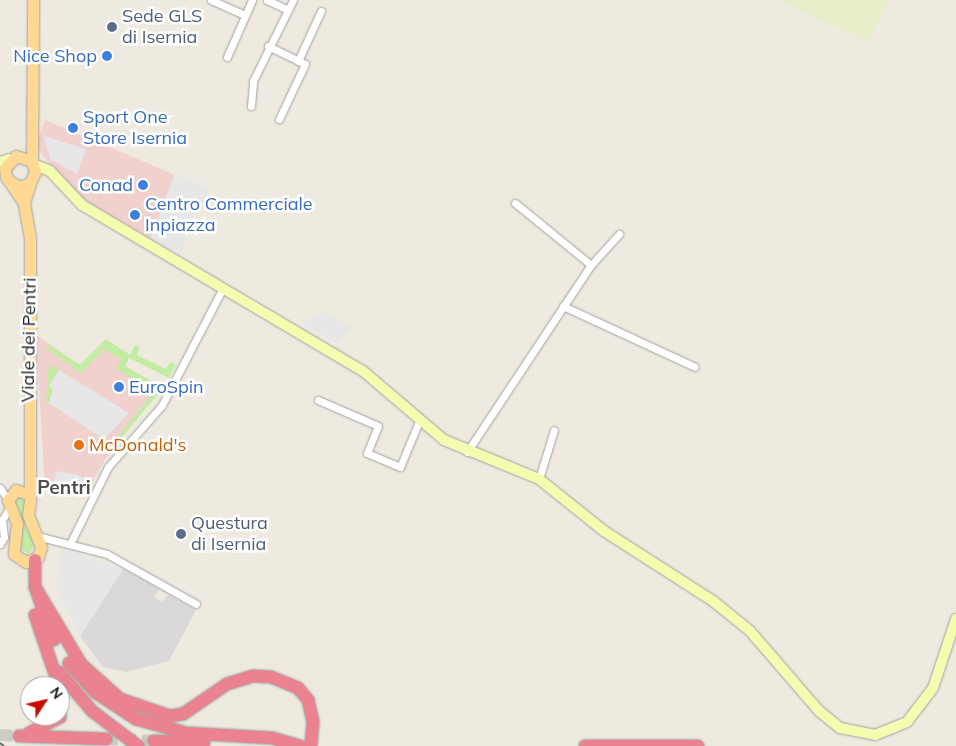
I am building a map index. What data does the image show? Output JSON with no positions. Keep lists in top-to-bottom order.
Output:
{
  "streets": {
    "main road": ["Viale dei Pentri"]
  },
  "districts": ["Pentri"],
  "places": [
    "Sede GLS di Isernia",
    "Nice Shop",
    "Sport One Store Isernia",
    "Conad",
    "Centro Commerciale Inpiazza",
    "EuroSpin",
    "McDonald's",
    "Questura di Isernia"
  ],
  "north": "top right"
}
